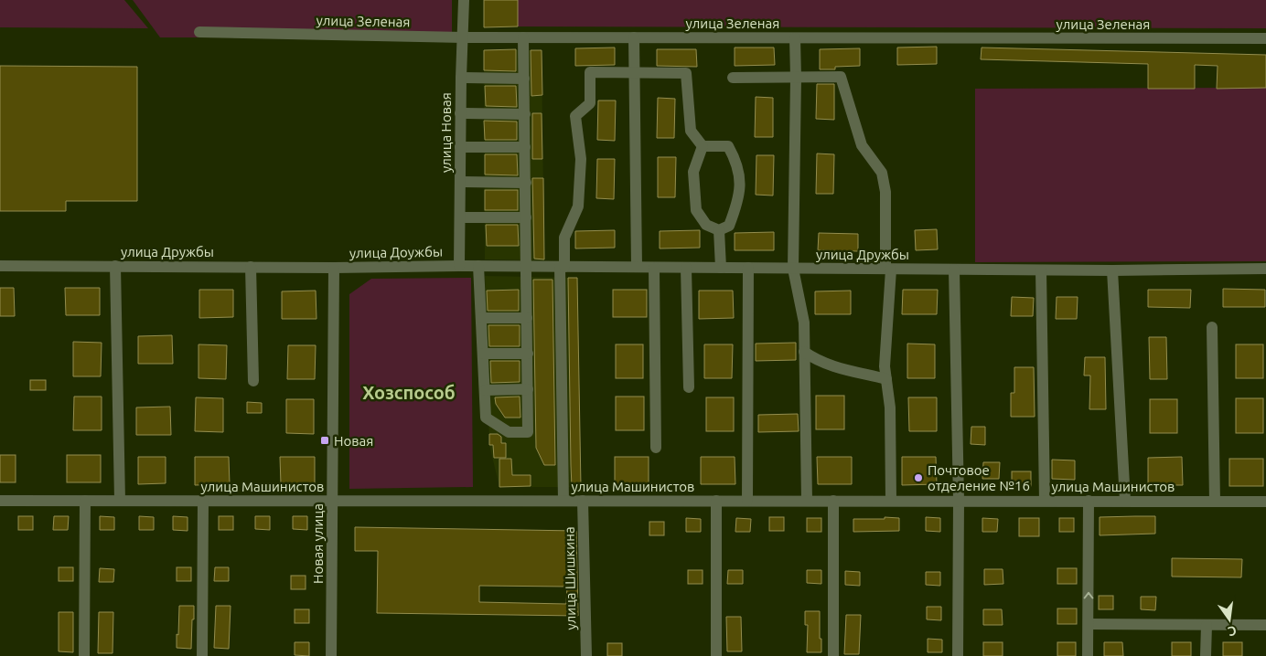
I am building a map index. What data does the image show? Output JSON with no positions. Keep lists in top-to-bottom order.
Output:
{
  "streets": {
    "street": [
      "улица Зеленая",
      "улица Новая",
      "улица Дружбы",
      "улица Доужбы",
      "улица Машинистов",
      "Новая улица",
      "улица Шишкина"
    ]
  },
  "crossings": [
    ["улица Зеленая", "улица Новая"],
    ["улица Новая", "улица Дружбы"],
    ["улица Новая", "улица Доужбы"],
    ["улица Дружбы", "улица Доужбы"],
    ["улица Дружбы", "Новая улица"],
    ["улица Доужбы", "Новая улица"],
    ["улица Машинистов", "Новая улица"],
    ["улица Машинистов", "улица Шишкина"]
  ],
  "districts": ["Хозспособ"],
  "places": {
    "transit": ["Новая"],
    "other": ["Почтовое отделение №16"]
  },
  "north": "bottom"
}
